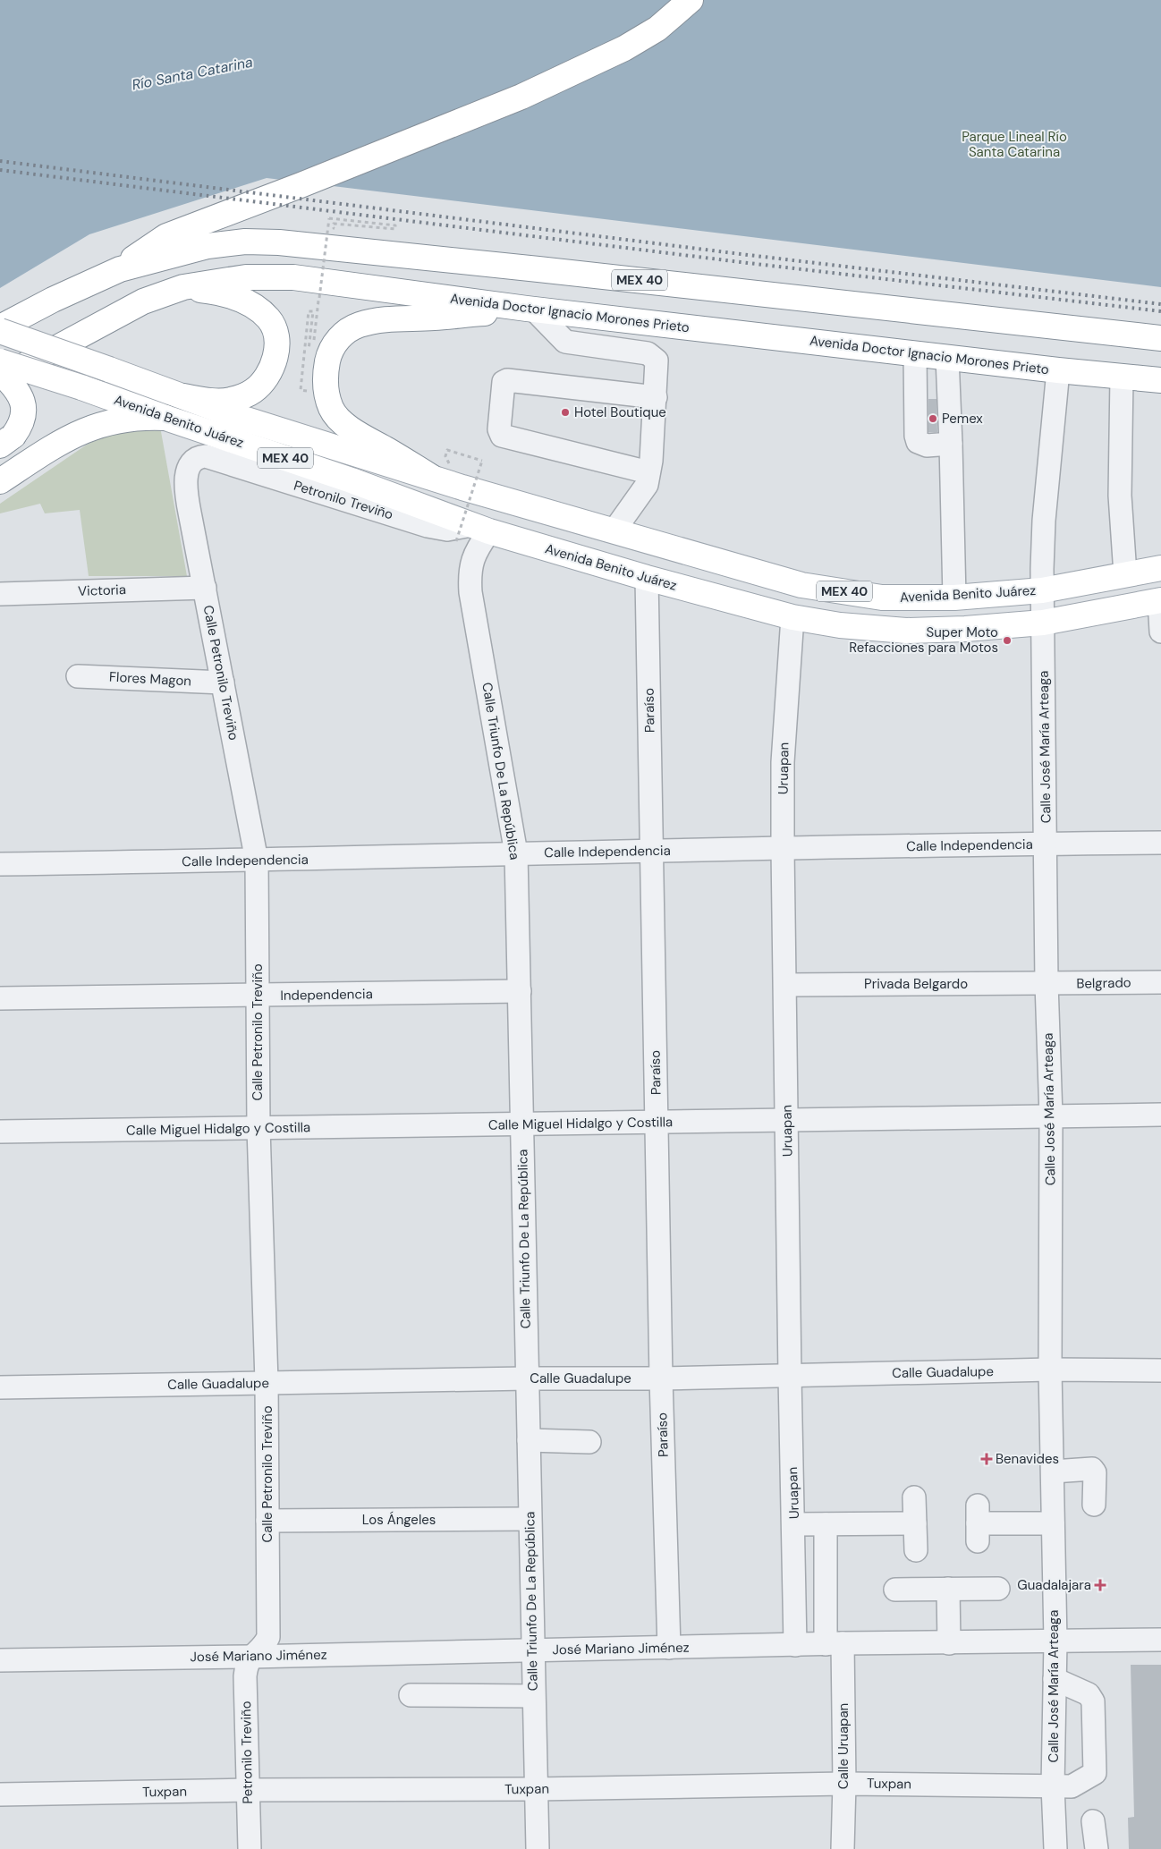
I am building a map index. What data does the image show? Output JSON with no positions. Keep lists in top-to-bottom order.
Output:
{
  "streets": {
    "main road": ["MEX 40", "Avenida Doctor Ignacio Morones Prieto", "Avenida Benito Juárez"],
    "street": [
      "Petronilo Treviño",
      "Victoria",
      "Calle Petronilo Treviño",
      "Flores Magon",
      "Paraíso",
      "Calle José María Arteaga",
      "Uruapan",
      "Calle Triunfo De La República",
      "Calle Independencia",
      "Belgrado",
      "Privada Belgardo",
      "Independencia",
      "Calle Miguel Hidalgo y Costilla",
      "Calle Guadalupe",
      "Los Ángeles",
      "José Mariano Jiménez",
      "Calle Uruapan",
      "Tuxpan"
    ]
  },
  "crossings": [
    ["Avenida Doctor Ignacio Morones Prieto", "Calle José María Arteaga"],
    ["Avenida Benito Juárez", "Petronilo Treviño"],
    ["Avenida Benito Juárez", "Paraíso"],
    ["Avenida Benito Juárez", "Calle José María Arteaga"],
    ["Avenida Benito Juárez", "Uruapan"],
    ["Avenida Benito Juárez", "Calle Triunfo De La República"],
    ["Petronilo Treviño", "Calle Petronilo Treviño"],
    ["Petronilo Treviño", "Calle Triunfo De La República"],
    ["Petronilo Treviño", "José Mariano Jiménez"],
    ["Petronilo Treviño", "Tuxpan"],
    ["Victoria", "Calle Petronilo Treviño"],
    ["Calle Petronilo Treviño", "Flores Magon"],
    ["Calle Petronilo Treviño", "Calle Independencia"],
    ["Calle Petronilo Treviño", "Independencia"],
    ["Calle Petronilo Treviño", "Calle Miguel Hidalgo y Costilla"],
    ["Calle Petronilo Treviño", "Calle Guadalupe"],
    ["Calle Petronilo Treviño", "Los Ángeles"],
    ["Calle Petronilo Treviño", "José Mariano Jiménez"],
    ["Paraíso", "Calle Independencia"],
    ["Paraíso", "Calle Miguel Hidalgo y Costilla"],
    ["Paraíso", "Calle Guadalupe"],
    ["Paraíso", "José Mariano Jiménez"],
    ["Calle José María Arteaga", "Calle Independencia"],
    ["Calle José María Arteaga", "Belgrado"],
    ["Calle José María Arteaga", "Privada Belgardo"],
    ["Calle José María Arteaga", "Calle Miguel Hidalgo y Costilla"],
    ["Calle José María Arteaga", "Calle Guadalupe"],
    ["Calle José María Arteaga", "José Mariano Jiménez"],
    ["Calle José María Arteaga", "Tuxpan"],
    ["Uruapan", "Calle Independencia"],
    ["Uruapan", "Privada Belgardo"],
    ["Uruapan", "Calle Miguel Hidalgo y Costilla"],
    ["Uruapan", "Calle Guadalupe"],
    ["Uruapan", "José Mariano Jiménez"],
    ["Calle Triunfo De La República", "Calle Independencia"],
    ["Calle Triunfo De La República", "Independencia"],
    ["Calle Triunfo De La República", "Calle Miguel Hidalgo y Costilla"],
    ["Calle Triunfo De La República", "Calle Guadalupe"],
    ["Calle Triunfo De La República", "Los Ángeles"],
    ["Calle Triunfo De La República", "José Mariano Jiménez"],
    ["Calle Triunfo De La República", "Tuxpan"],
    ["Belgrado", "Privada Belgardo"],
    ["José Mariano Jiménez", "Calle Uruapan"],
    ["Calle Uruapan", "Tuxpan"]
  ],
  "water": ["Río Santa Catarina"],
  "parks": ["Parque Lineal Río Santa Catarina"],
  "places": {
    "other": ["Hotel Boutique", "Pemex", "Super Moto Refacciones para Motos"],
    "health": ["Benavides", "Guadalajara"]
  }
}
